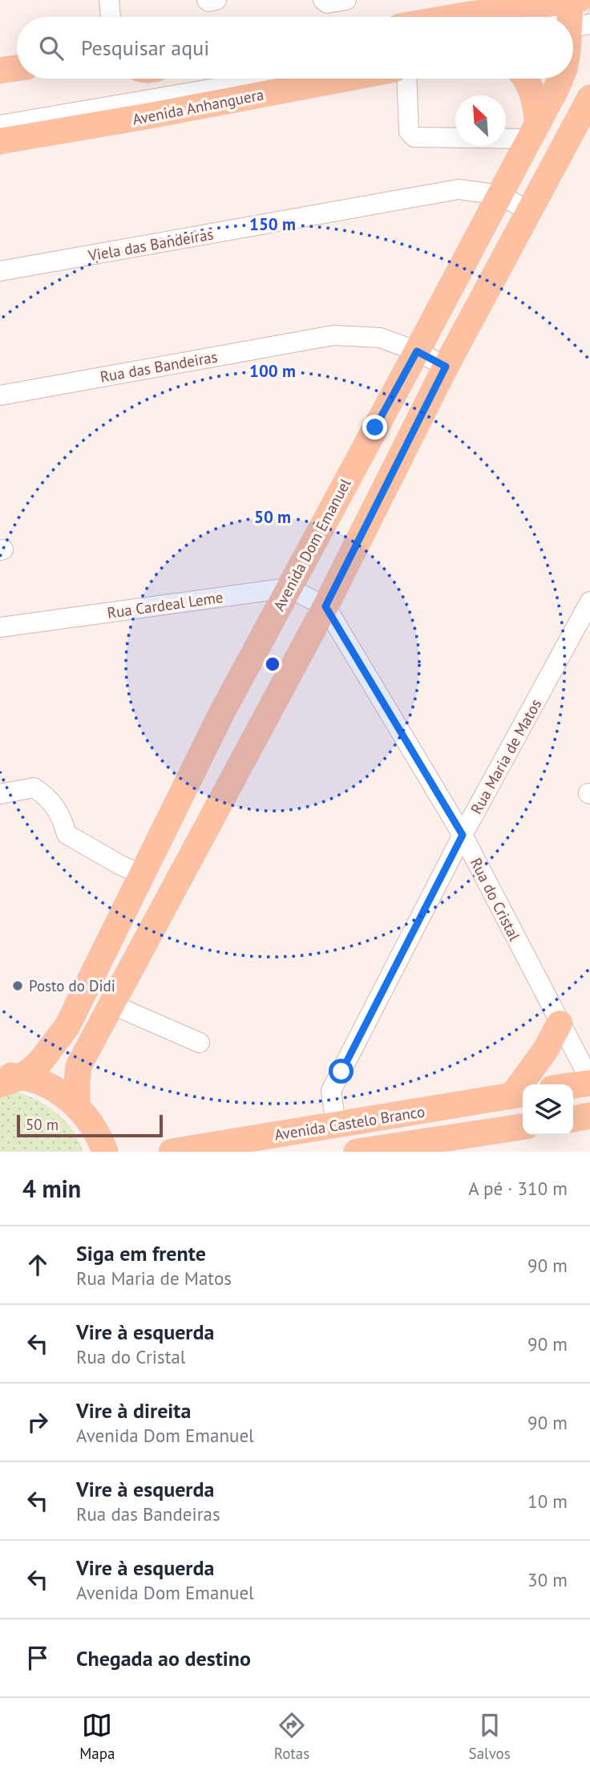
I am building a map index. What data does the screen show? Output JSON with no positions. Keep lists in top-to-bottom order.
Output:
{
  "streets": {
    "main road": ["Avenida Anhanguera", "Avenida Dom Emanuel", "Avenida Castelo Branco"],
    "street": [
      "Viela das Bandeiras",
      "Rua das Bandeiras",
      "Rua Cardeal Leme",
      "Rua Maria de Matos",
      "Rua do Cristal"
    ]
  },
  "crossings": [
    ["Viela das Bandeiras", "Avenida Dom Emanuel"],
    ["Rua das Bandeiras", "Avenida Dom Emanuel"],
    ["Avenida Dom Emanuel", "Rua Cardeal Leme"],
    ["Rua Maria de Matos", "Rua do Cristal"],
    ["Rua Maria de Matos", "Avenida Castelo Branco"]
  ],
  "places": ["Posto do Didi"],
  "scale_bar": "50 m",
  "north": "top left",
  "page": {
    "search": "Pesquisar aqui",
    "scale": "50 m",
    "heading": ["4 min", "A pé · 310 m"],
    "list": [
      ["Siga em frente", "Rua Maria de Matos", "90 m"],
      ["Vire à esquerda", "Rua do Cristal", "90 m"],
      ["Vire à direita", "Avenida Dom Emanuel", "90 m"],
      ["Vire à esquerda", "Rua das Bandeiras", "10 m"],
      ["Vire à esquerda", "Avenida Dom Emanuel", "30 m"],
      "Chegada ao destino"
    ],
    "nav": ["Mapa", "Rotas", "Salvos"]
  },
  "rings": ["150 m", "100 m", "50 m"]
}
